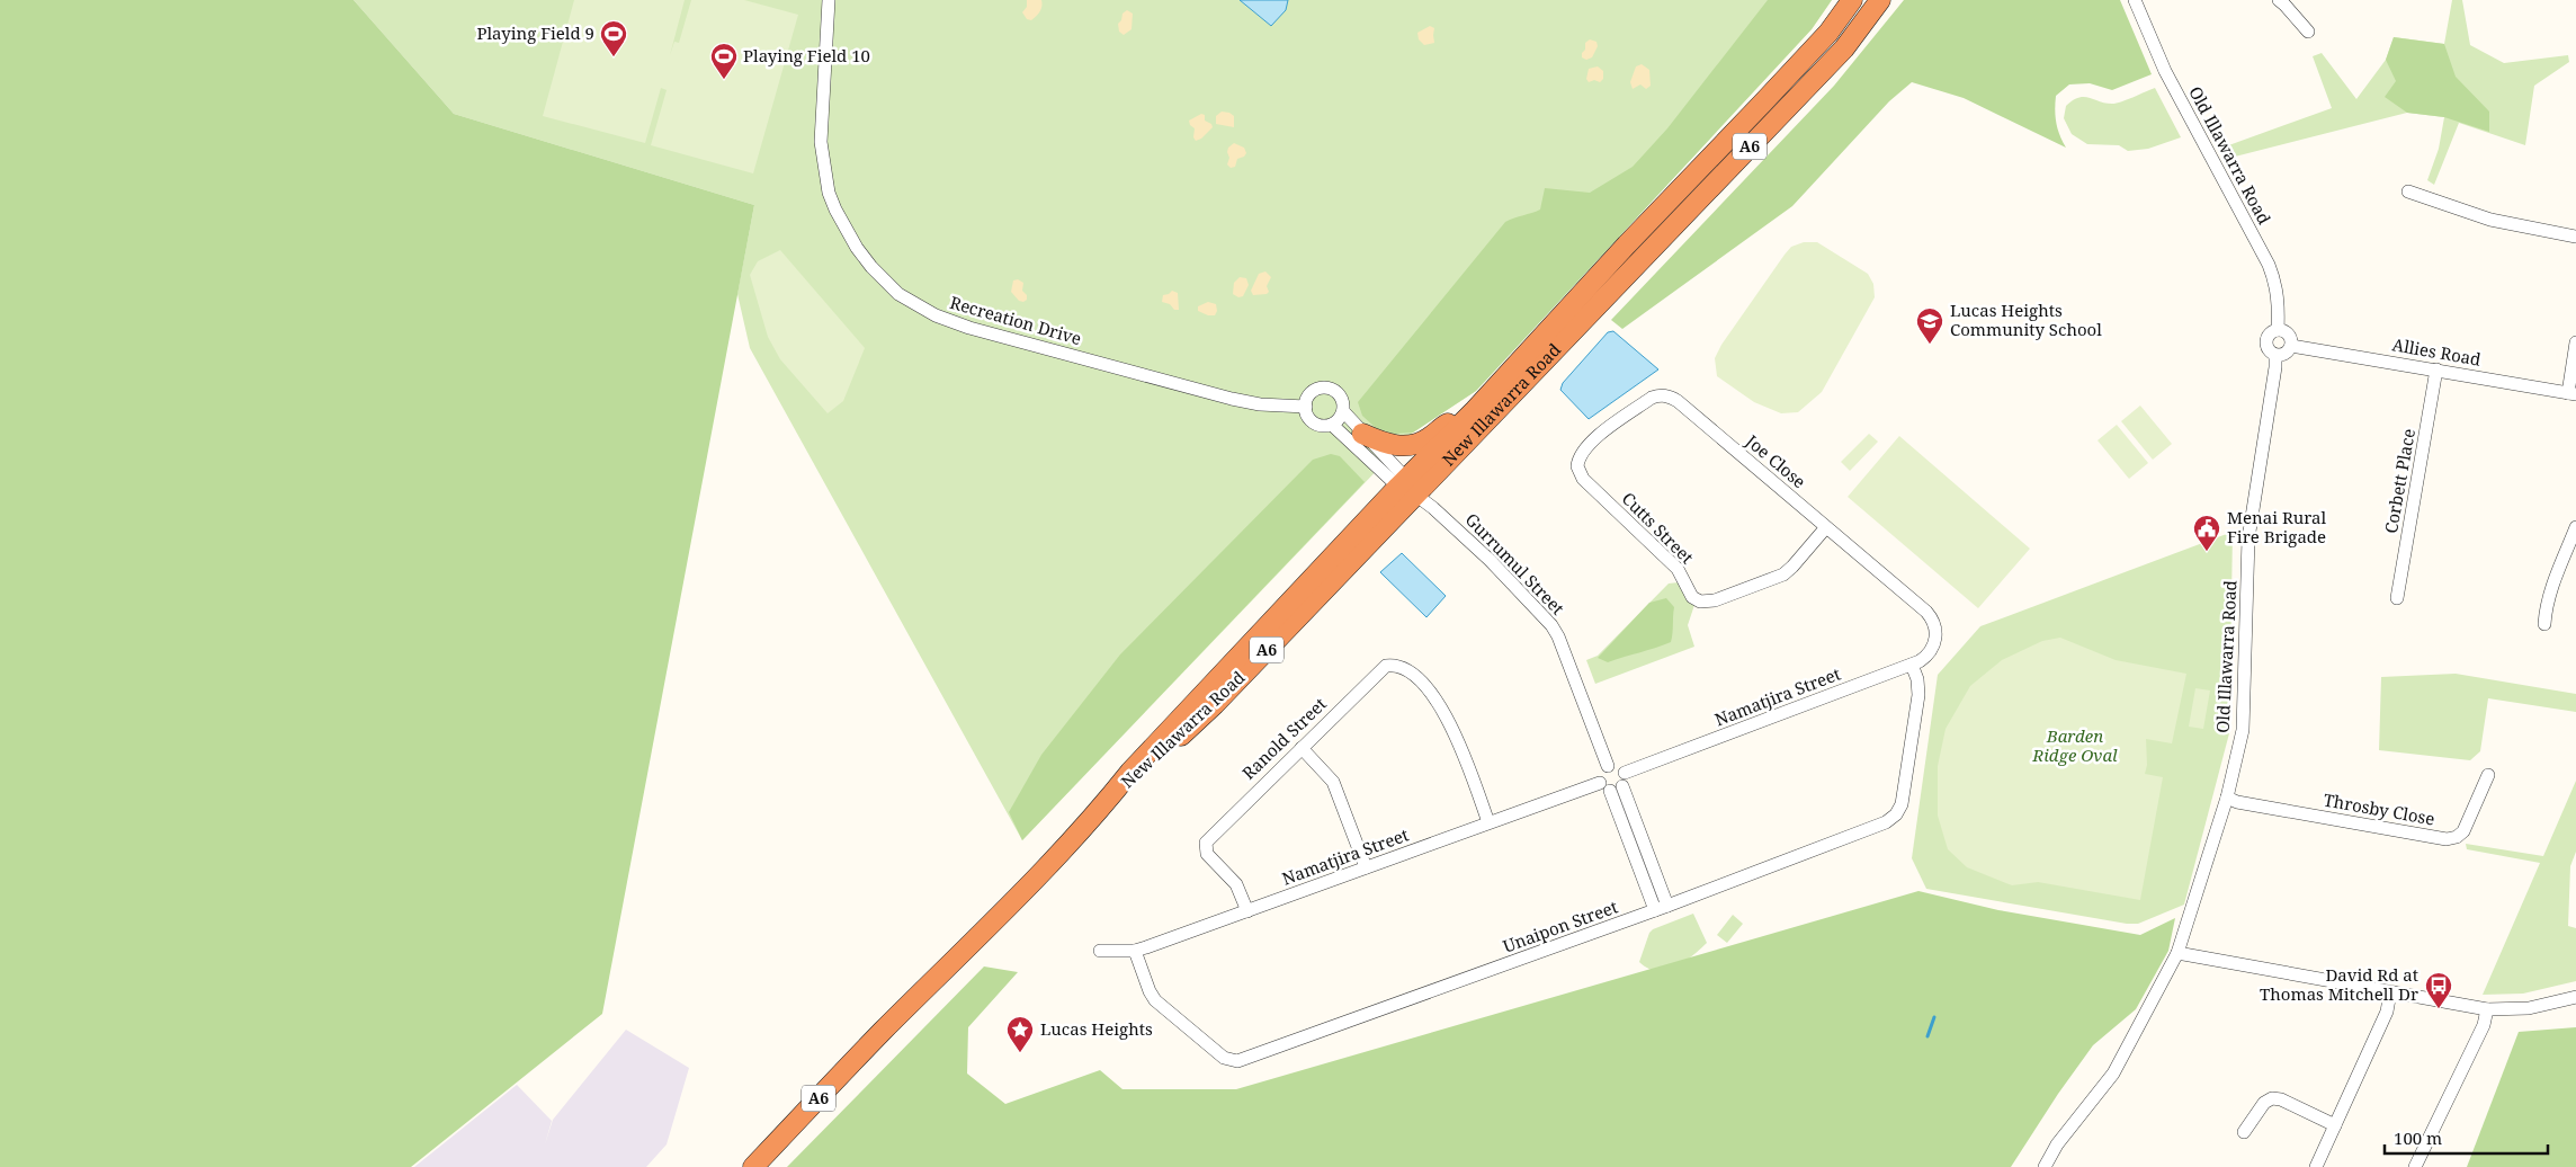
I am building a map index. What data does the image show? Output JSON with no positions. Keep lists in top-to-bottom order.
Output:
{
  "streets": {
    "highway": ["A6", "New Illawarra Road"],
    "street": [
      "Old Illawarra Road",
      "Recreation Drive",
      "Allies Road",
      "Joe Close",
      "Corbett Place",
      "Cutts Street",
      "Gurrumul Street",
      "Namatjira Street",
      "Ranold Street",
      "Throsby Close",
      "Unaipon Street"
    ]
  },
  "crossings": [
    ["Old Illawarra Road", "Allies Road"],
    ["Old Illawarra Road", "Throsby Close"],
    ["Allies Road", "Corbett Place"],
    ["New Illawarra Road", "Gurrumul Street"],
    ["Joe Close", "Cutts Street"],
    ["Joe Close", "Namatjira Street"],
    ["Gurrumul Street", "Namatjira Street"],
    ["Namatjira Street", "Ranold Street"],
    ["Namatjira Street", "Unaipon Street"]
  ],
  "parks": ["Barden Ridge Oval"],
  "places": {
    "sports": ["Playing Field 9", "Playing Field 10"],
    "school or university": ["Lucas Heights Community School"],
    "public building": ["Menai Rural Fire Brigade"],
    "bus stop": ["David Rd at Thomas Mitchell Dr"],
    "place": ["Lucas Heights"]
  },
  "scale_bar": "100 m"
}
